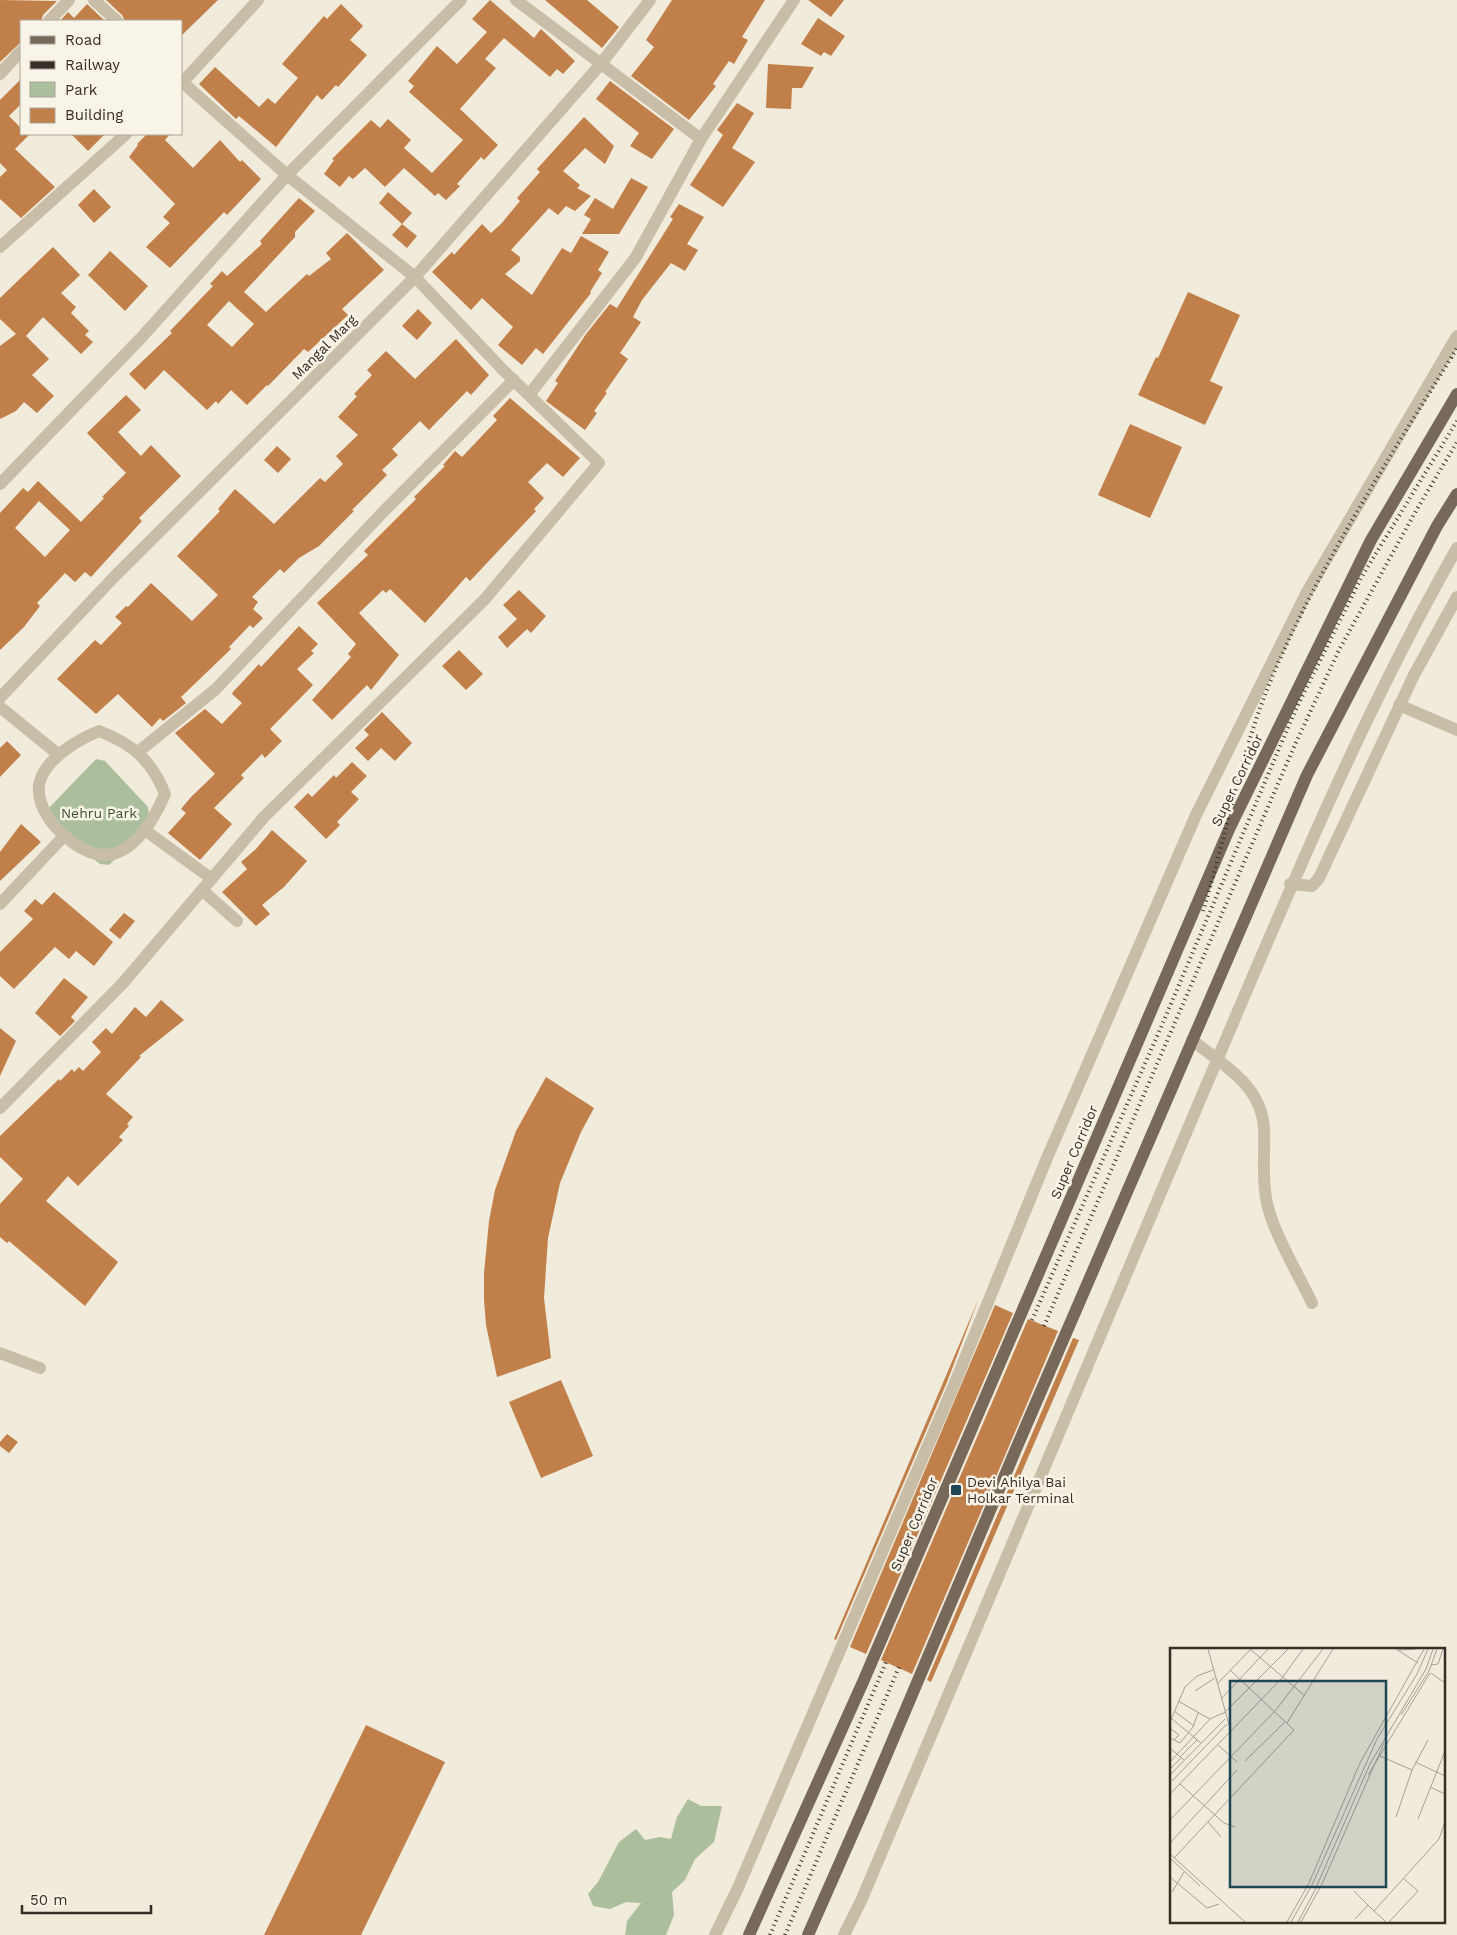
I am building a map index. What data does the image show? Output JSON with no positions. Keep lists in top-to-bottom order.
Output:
{
  "streets": {
    "main road": ["Super Corridor"],
    "street": ["Mangal Marg"]
  },
  "parks": ["Nehru Park"],
  "places": {
    "transit": ["Devi Ahilya Bai Holkar Terminal"]
  },
  "legend": [
    "Road",
    "Railway",
    "Park",
    "Building"
  ],
  "scale_bar": "50 m"
}
